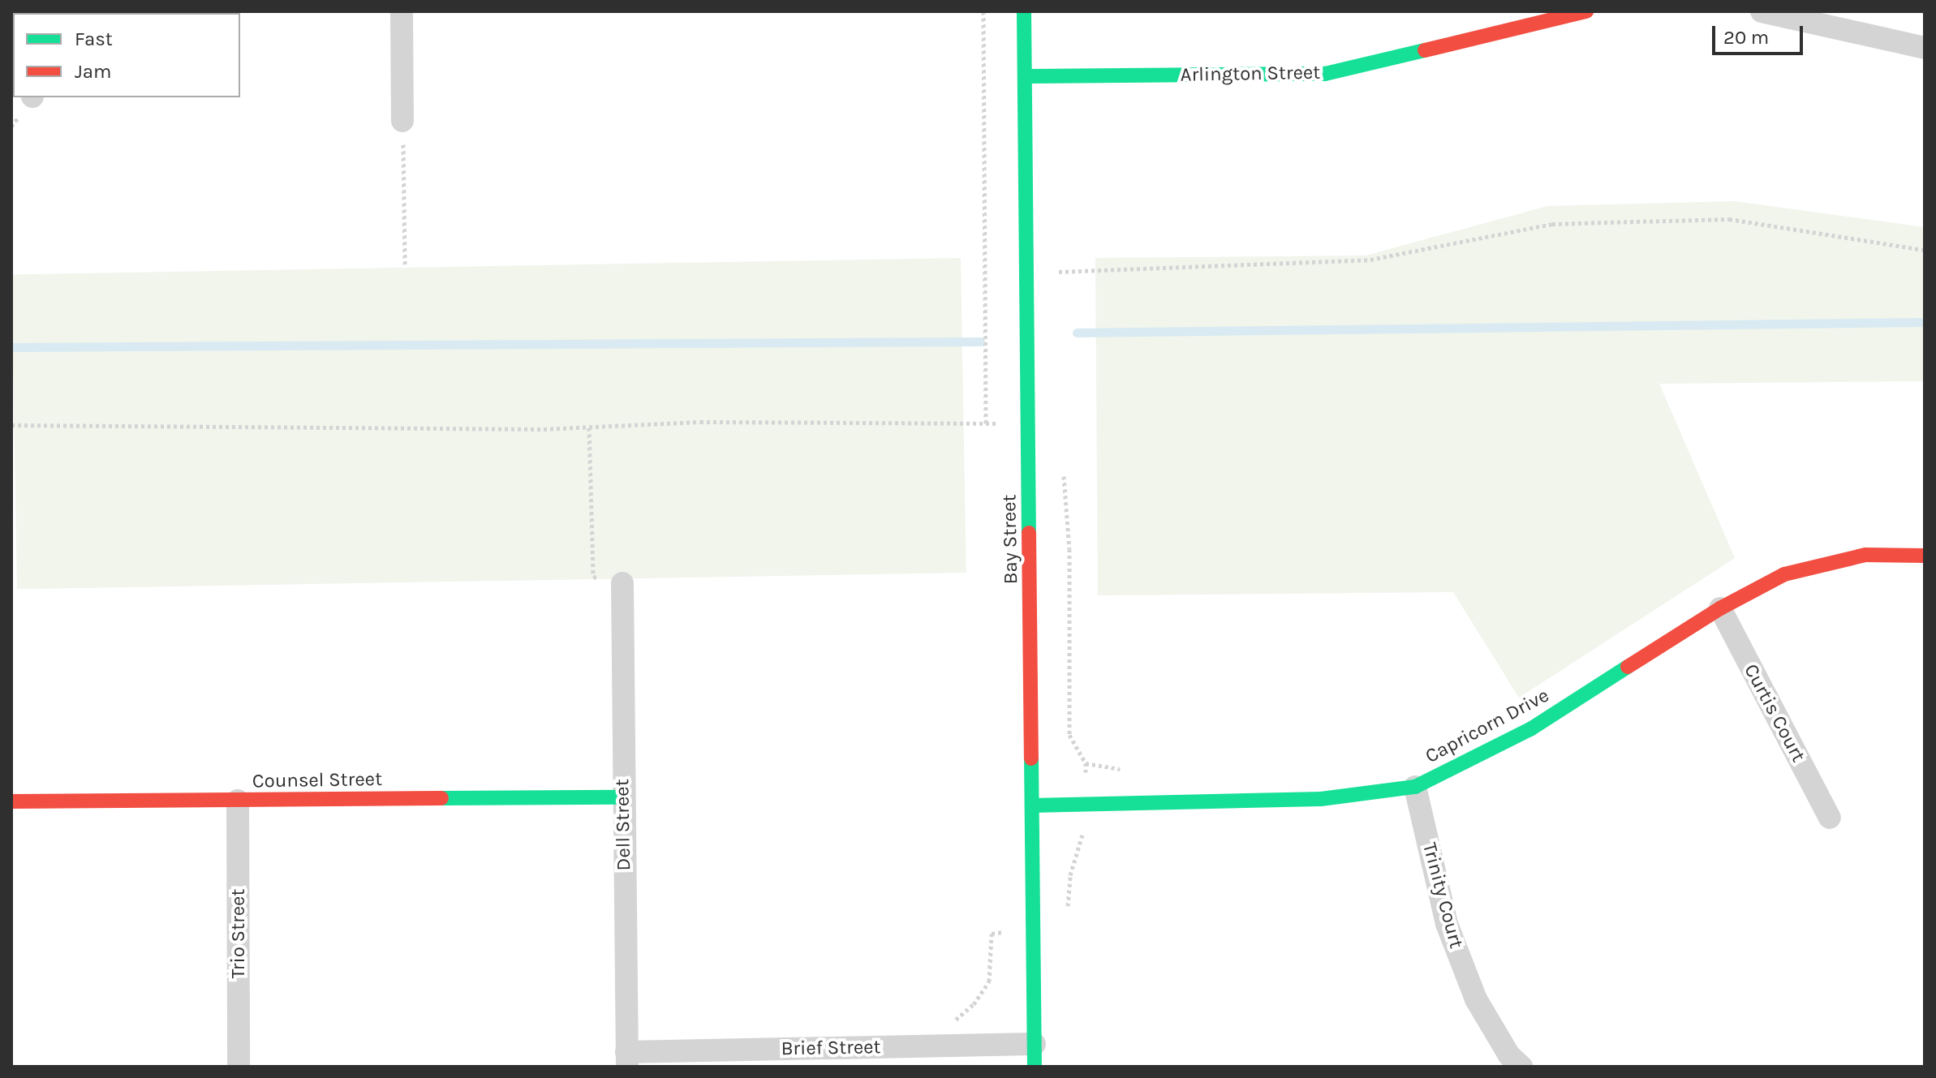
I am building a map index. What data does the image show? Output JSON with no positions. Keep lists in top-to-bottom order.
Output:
{
  "streets": {
    "street": [
      "Arlington Street",
      "Bay Street",
      "Curtis Court",
      "Capricorn Drive",
      "Counsel Street",
      "Dell Street",
      "Trinity Court",
      "Trio Street",
      "Brief Street"
    ]
  },
  "crossings": [
    ["Arlington Street", "Bay Street"],
    ["Bay Street", "Capricorn Drive"],
    ["Bay Street", "Brief Street"],
    ["Curtis Court", "Capricorn Drive"],
    ["Capricorn Drive", "Trinity Court"],
    ["Counsel Street", "Dell Street"],
    ["Counsel Street", "Trio Street"],
    ["Dell Street", "Brief Street"]
  ],
  "legend": ["Fast", "Jam"],
  "scale_bar": "20 m"
}
